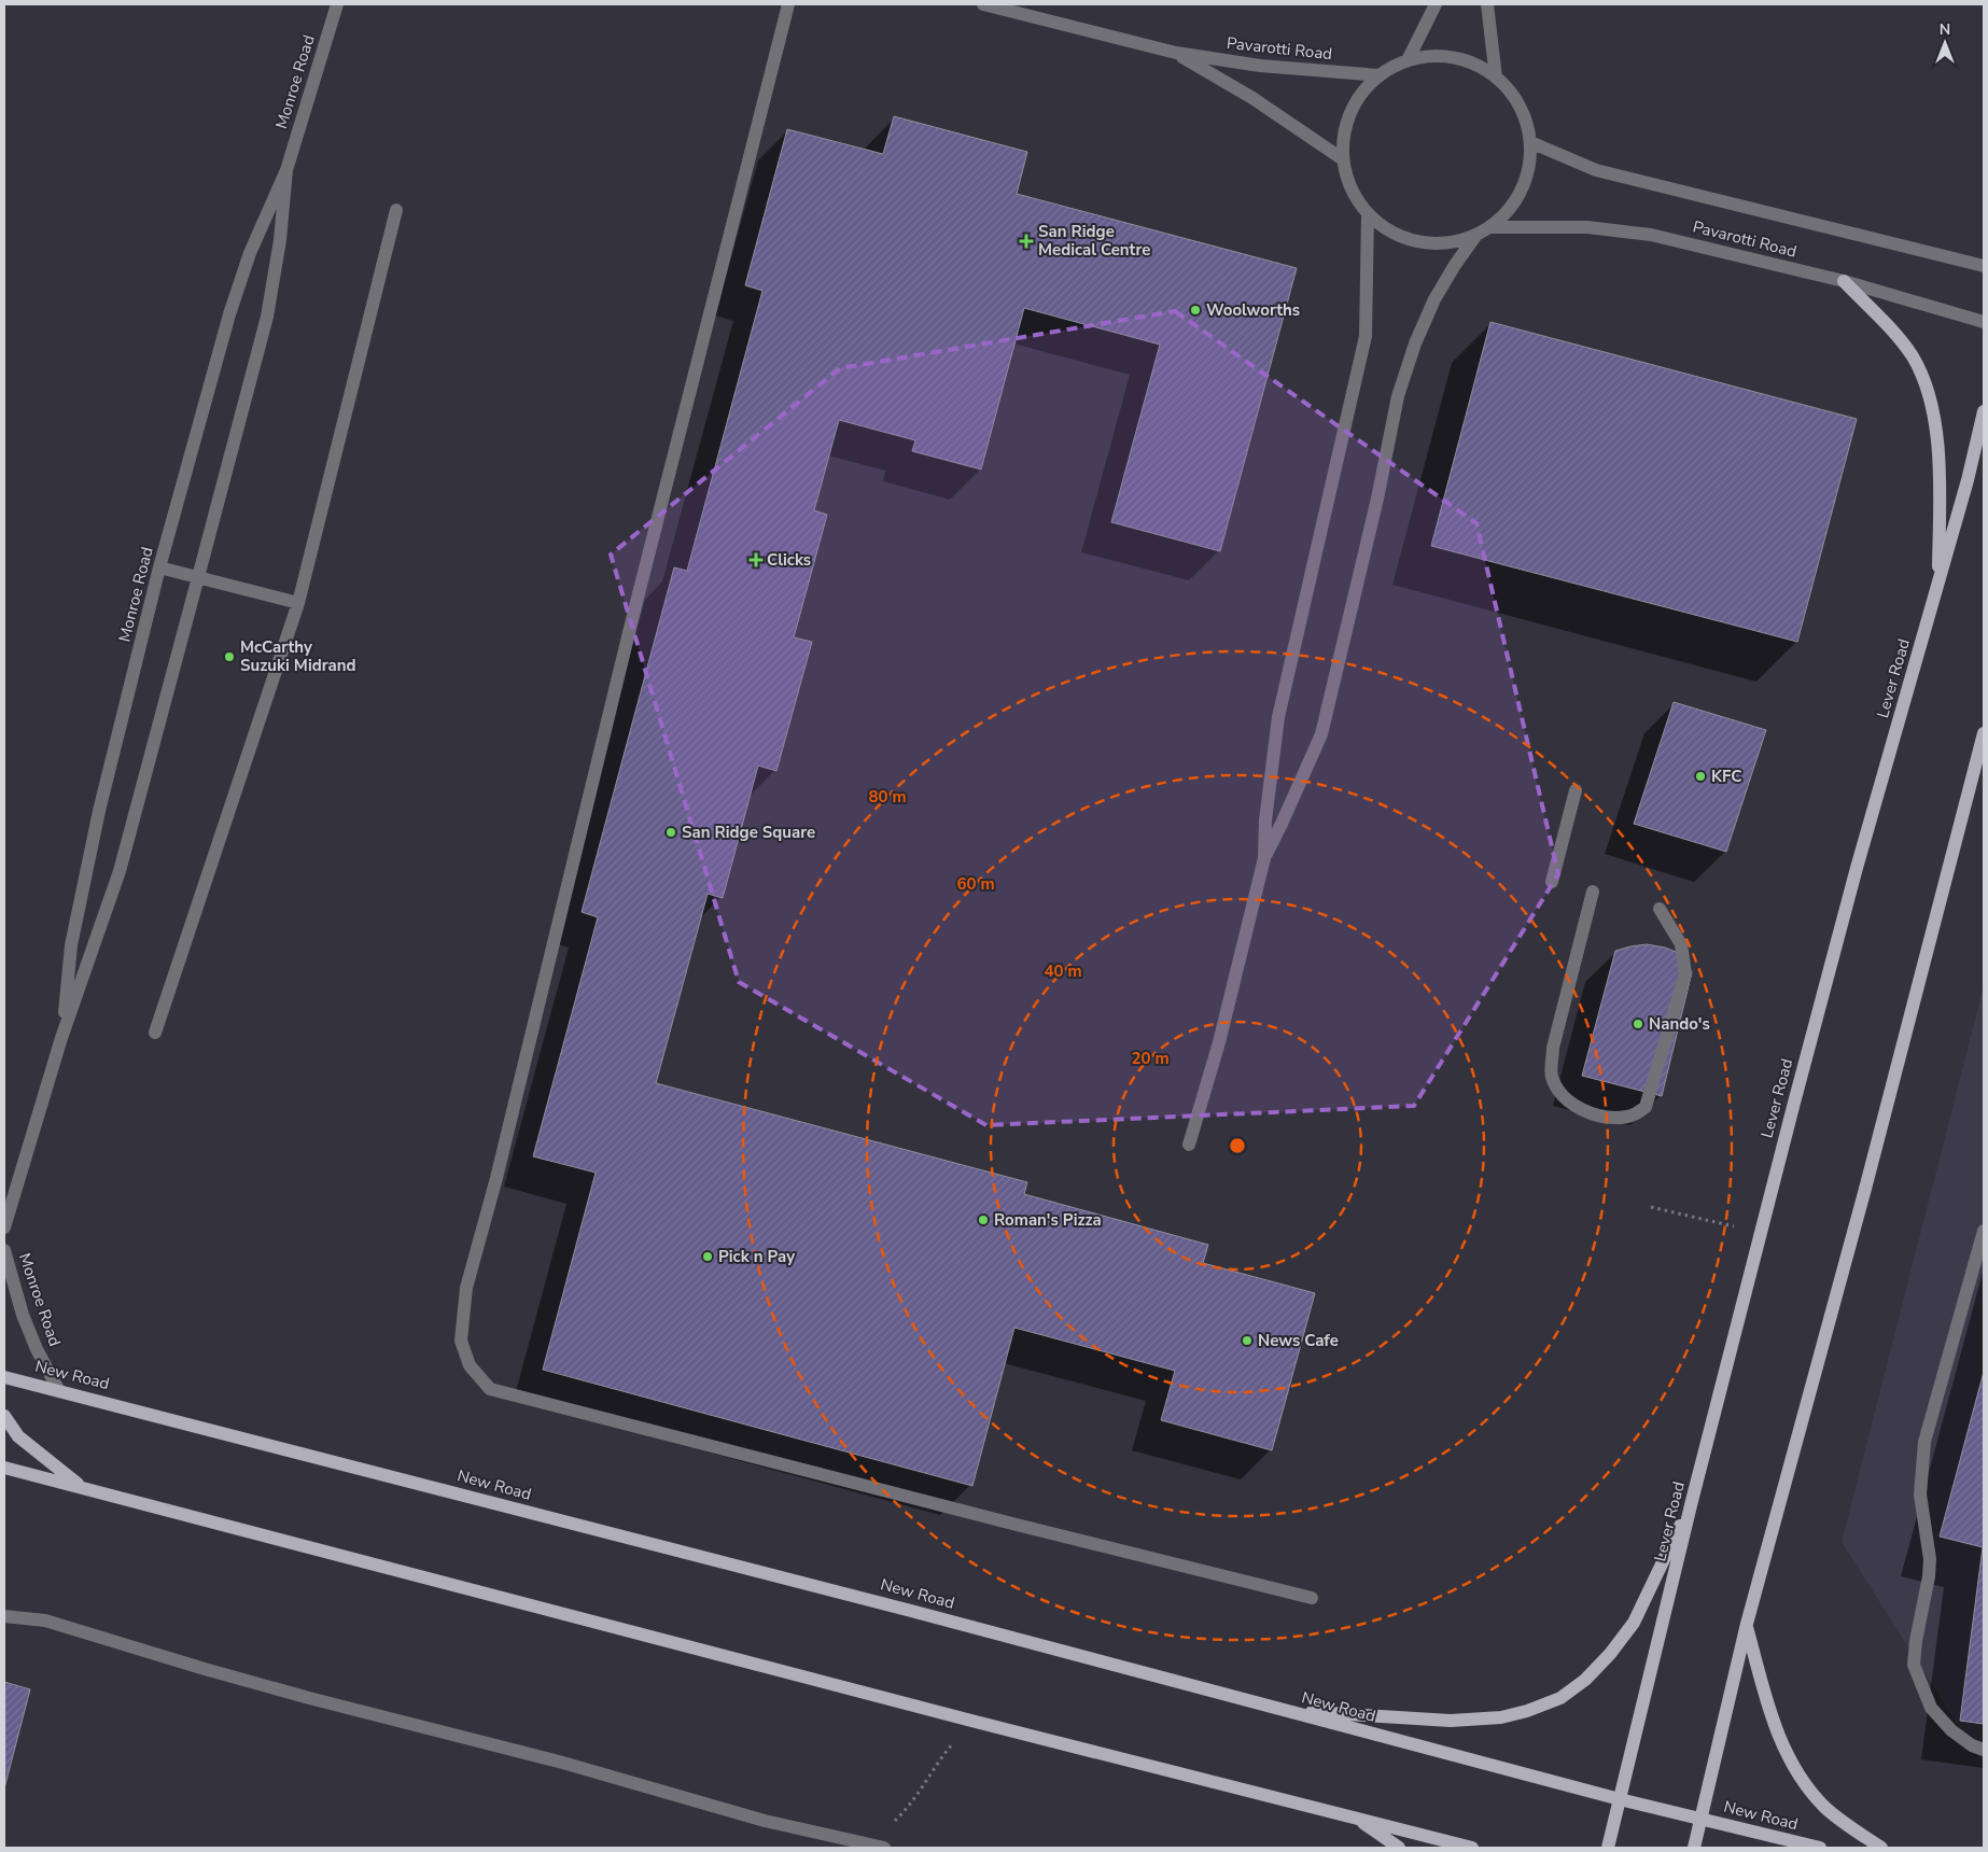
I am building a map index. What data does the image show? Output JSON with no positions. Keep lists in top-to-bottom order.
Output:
{
  "streets": {
    "main road": ["Lever Road", "New Road"],
    "street": ["Pavarotti Road", "Monroe Road"]
  },
  "crossings": [
    ["Monroe Road", "New Road"],
    ["Lever Road", "New Road"]
  ],
  "places": {
    "health": ["San Ridge Medical Centre", "Clicks"],
    "other": [
      "Woolworths",
      "McCarthy Suzuki Midrand",
      "KFC",
      "San Ridge Square",
      "Nando's",
      "Roman's Pizza",
      "Pick n Pay",
      "News Cafe"
    ]
  },
  "north": "top",
  "rings": [
    "80 m",
    "60 m",
    "40 m",
    "20 m"
  ]
}
